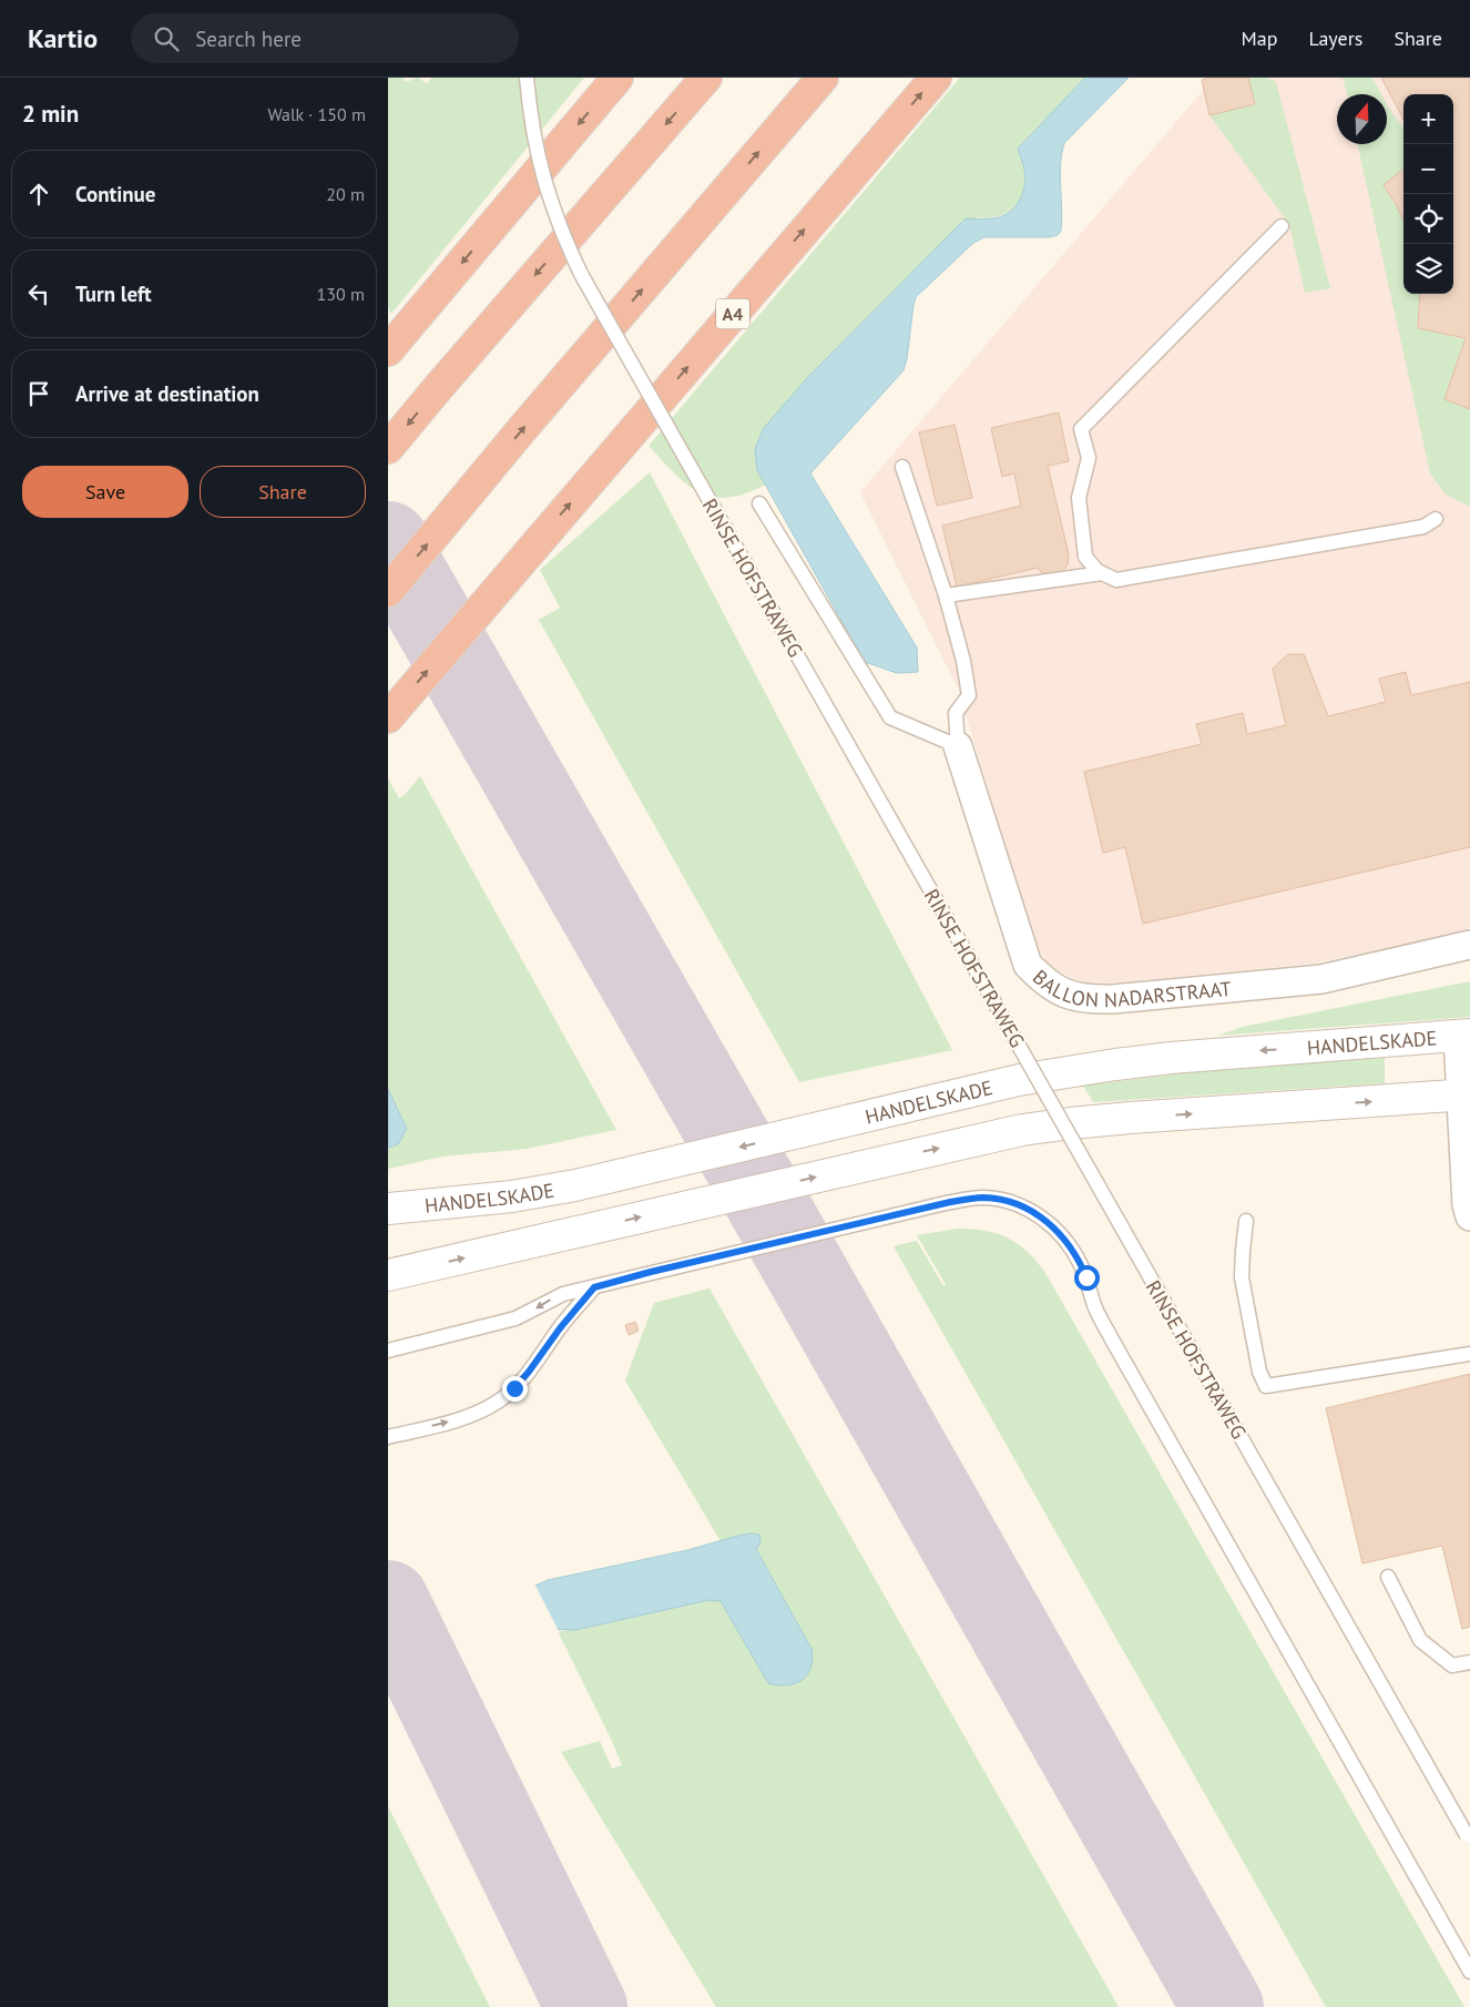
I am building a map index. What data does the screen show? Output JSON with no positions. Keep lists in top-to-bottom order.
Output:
{
  "streets": {
    "highway": ["A4"],
    "street": ["BALLON NADARSTRAAT", "HANDELSKADE"],
    "lane": ["RINSE HOFSTRAWEG"]
  },
  "north": "top",
  "page": {
    "header": "Kartio",
    "search": "Search here",
    "nav": ["Map", "Layers", "Share"],
    "heading": ["2 min", "Walk · 150 m"],
    "map_buttons": ["+", "−"],
    "list": [
      ["Continue", "20 m"],
      ["Turn left", "130 m"],
      "Arrive at destination"
    ],
    "buttons": ["Save", "Share"]
  }
}
